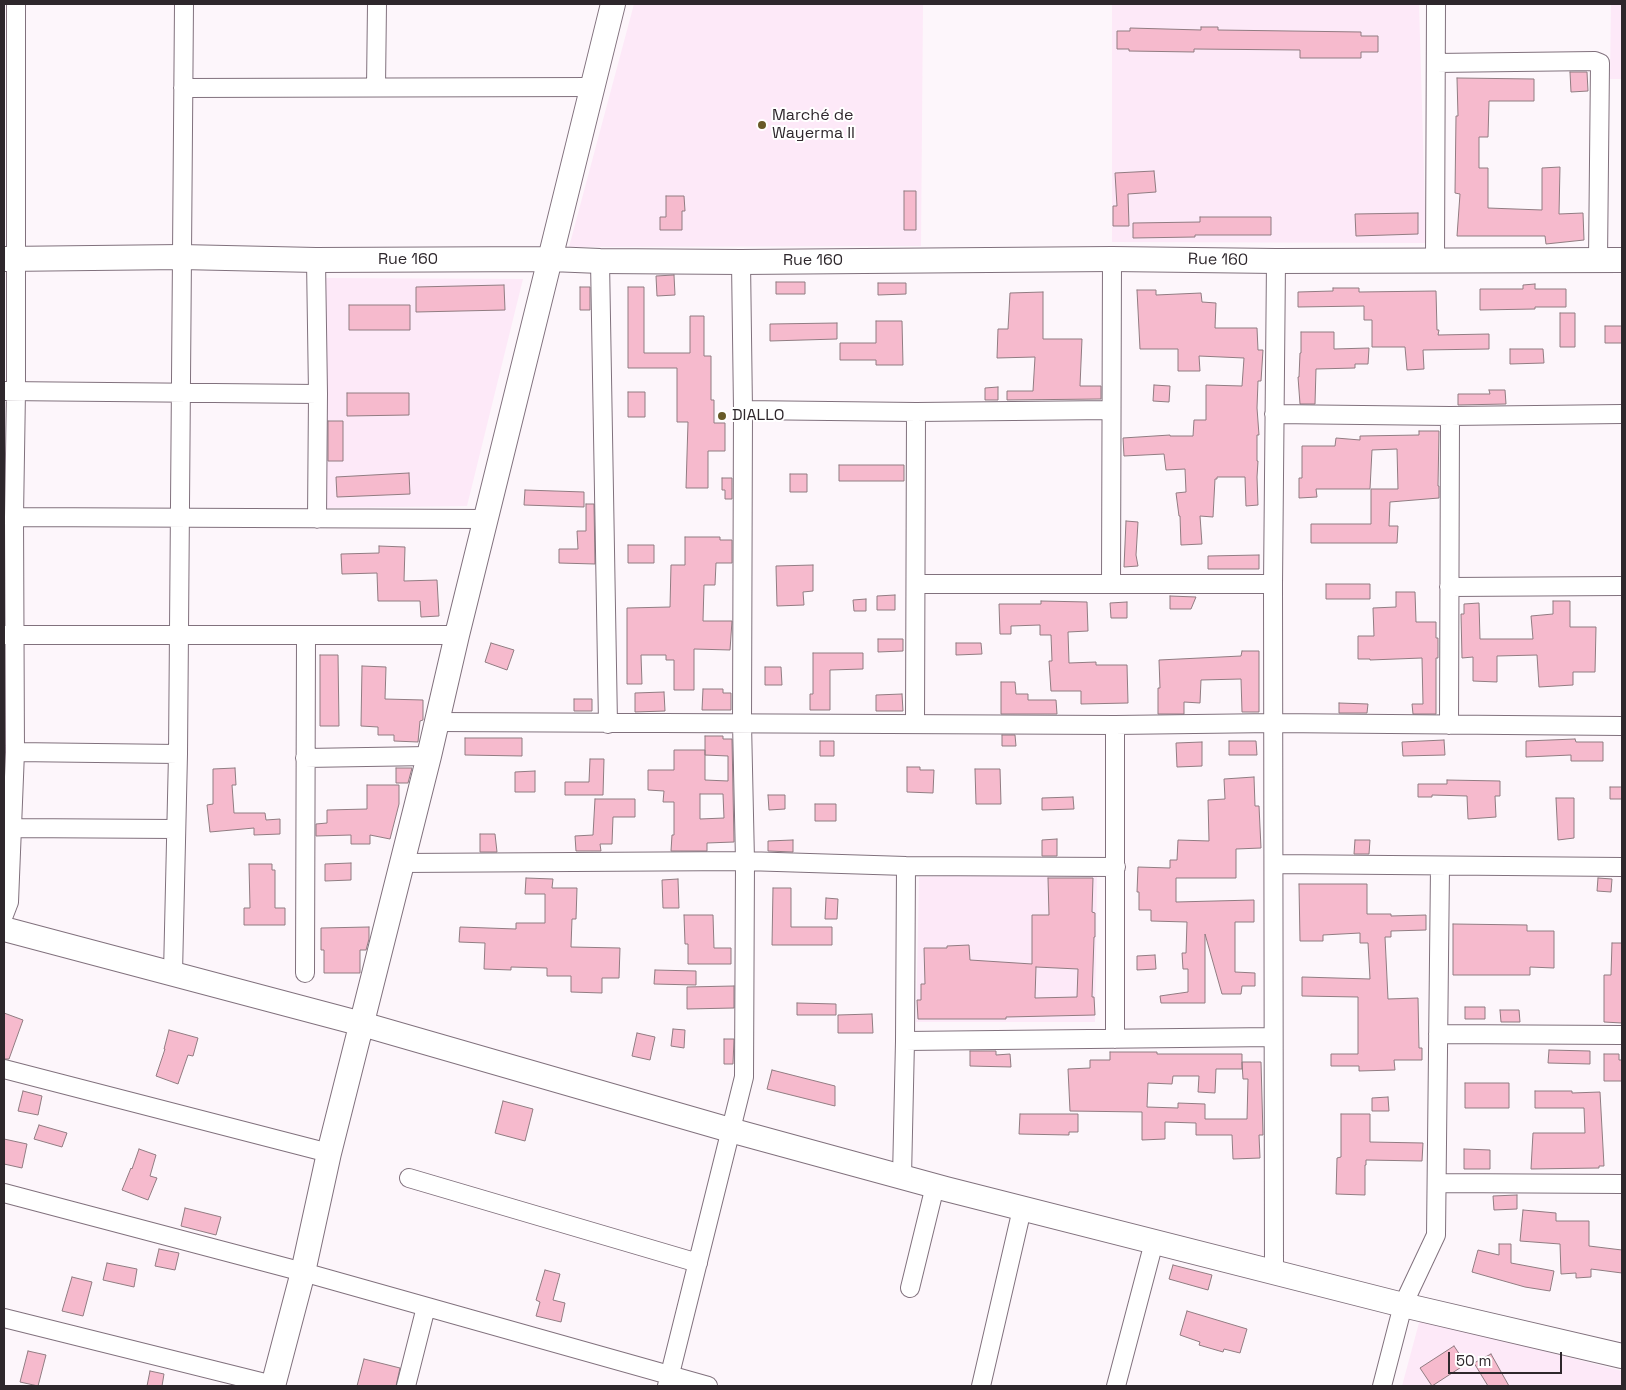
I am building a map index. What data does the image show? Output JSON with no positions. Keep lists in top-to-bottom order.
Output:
{
  "streets": {
    "street": ["Rue 160"]
  },
  "places": ["Marché de Wayerma II", "DIALLO"],
  "scale_bar": "50 m"
}
